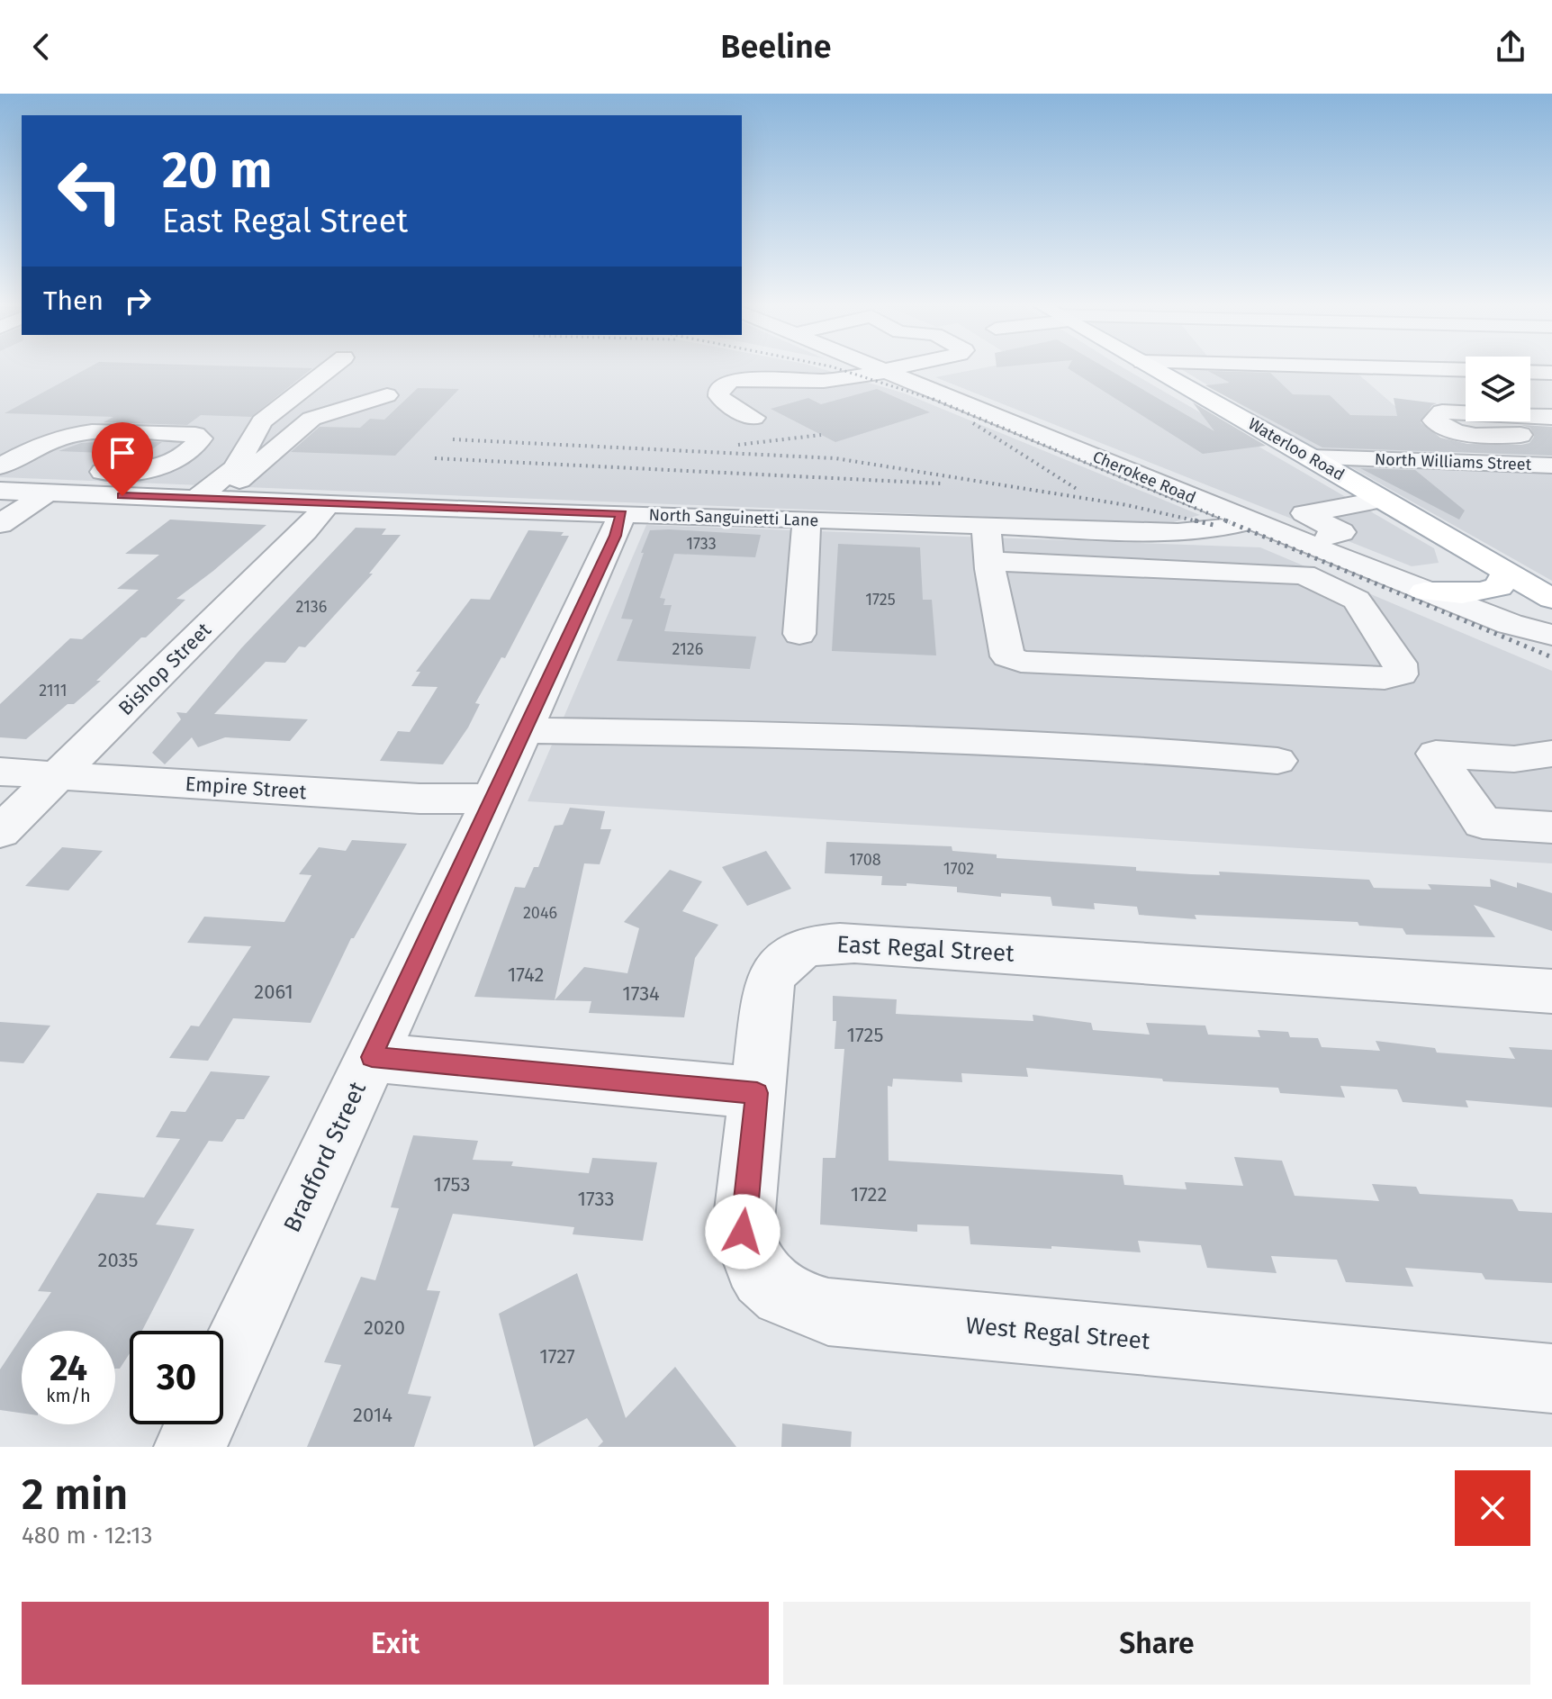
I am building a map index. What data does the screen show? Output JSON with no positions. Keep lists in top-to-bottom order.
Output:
{
  "streets": {
    "main road": ["Waterloo Road"],
    "street": [
      "North Williams Street",
      "Cherokee Road",
      "North Sanguinetti Lane",
      "Bishop Street",
      "Empire Street",
      "East Regal Street",
      "Bradford Street",
      "West Regal Street"
    ]
  },
  "crossings": [
    ["Waterloo Road", "North Williams Street"],
    ["Cherokee Road", "North Sanguinetti Lane"],
    ["North Sanguinetti Lane", "Bishop Street"],
    ["North Sanguinetti Lane", "Bradford Street"],
    ["Bishop Street", "Empire Street"],
    ["Empire Street", "Bradford Street"],
    ["East Regal Street", "West Regal Street"]
  ],
  "house_numbers": [
    "1733",
    "1725",
    "2136",
    "2126",
    "2111",
    "1708",
    "1702",
    "2046",
    "1742",
    "2061",
    "1734",
    "1725",
    "1753",
    "1722",
    "1733",
    "2035",
    "2020",
    "1727",
    "2014"
  ],
  "page": {
    "header": "Beeline",
    "turn": ["20 m", "East Regal Street"],
    "then": "Then",
    "speed": "24 km/h",
    "limit": "30",
    "heading": ["2 min", "480 m · 12:13"],
    "buttons": ["Exit", "Share"]
  }
}
